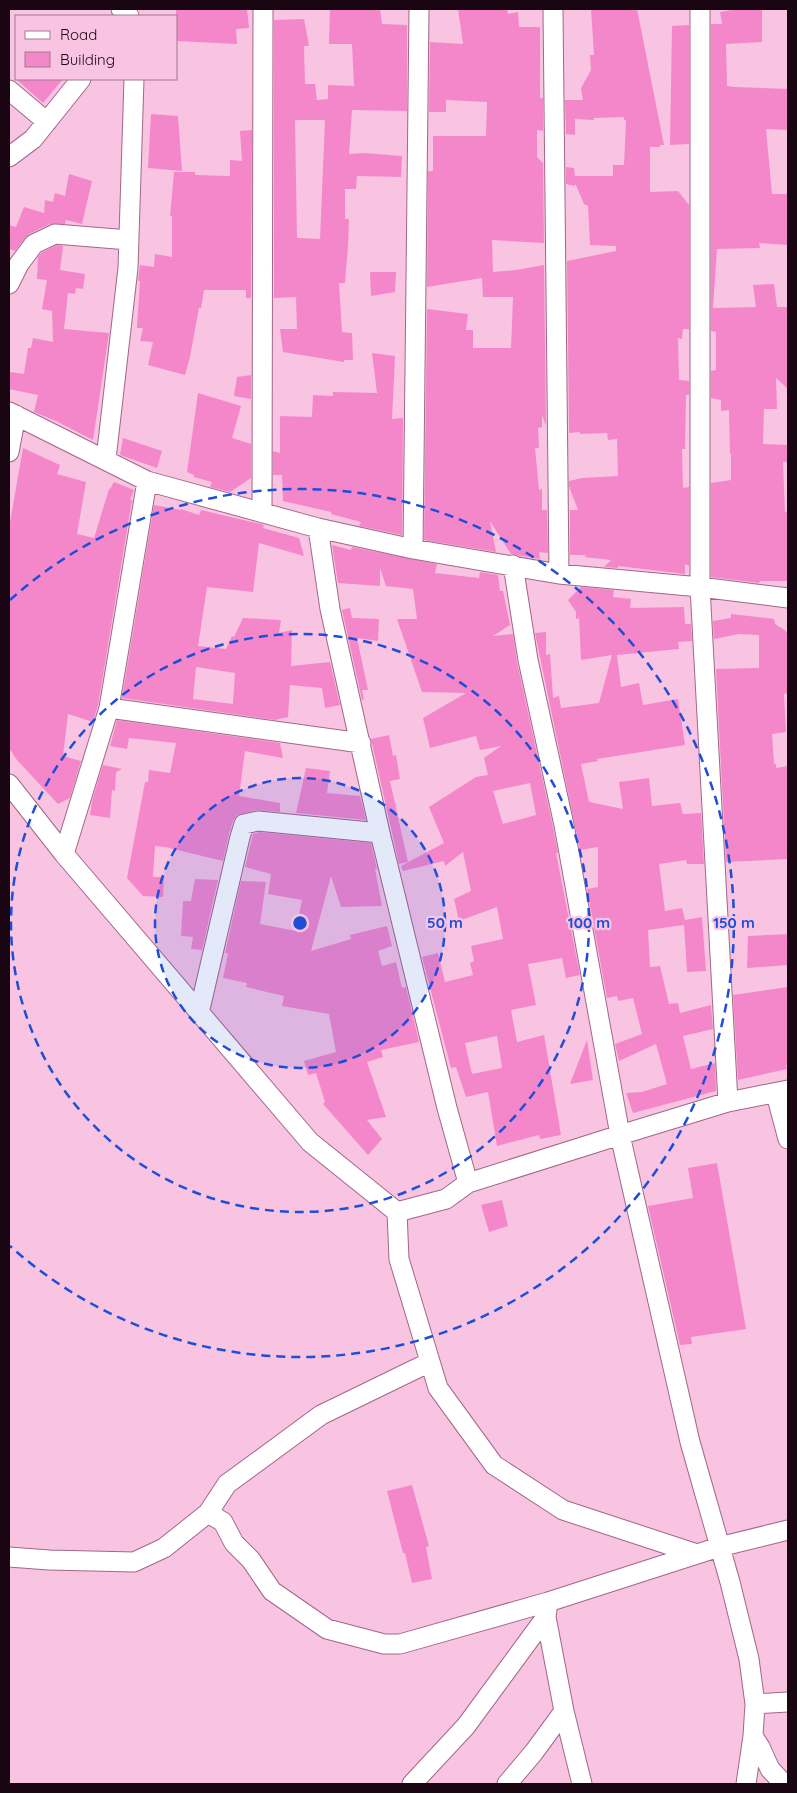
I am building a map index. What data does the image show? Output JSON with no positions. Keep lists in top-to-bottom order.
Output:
{
  "legend": ["Road", "Building"],
  "rings": ["50 m", "100 m", "150 m"]
}
